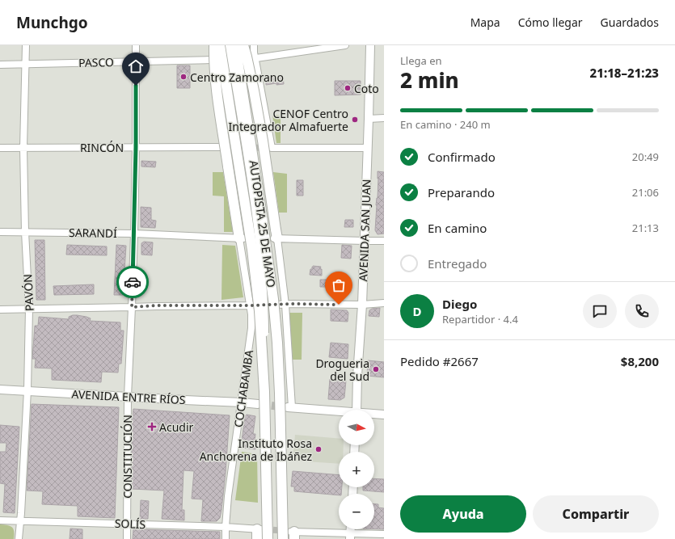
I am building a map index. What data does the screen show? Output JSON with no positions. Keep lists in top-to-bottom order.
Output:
{
  "streets": {
    "highway": ["AUTOPISTA 25 DE MAYO"],
    "main road": ["AVENIDA SAN JUAN", "AVENIDA ENTRE RÍOS"],
    "street": [
      "PASCO",
      "RINCÓN",
      "SARANDÍ",
      "PAVÓN",
      "COCHABAMBA",
      "CONSTITUCIÓN",
      "SOLÍS"
    ]
  },
  "crossings": [
    ["PASCO", "PAVÓN"],
    ["PASCO", "CONSTITUCIÓN"],
    ["RINCÓN", "PAVÓN"],
    ["RINCÓN", "CONSTITUCIÓN"],
    ["SARANDÍ", "PAVÓN"],
    ["SARANDÍ", "COCHABAMBA"],
    ["SARANDÍ", "CONSTITUCIÓN"],
    ["PAVÓN", "AVENIDA ENTRE RÍOS"],
    ["PAVÓN", "SOLÍS"],
    ["COCHABAMBA", "AVENIDA ENTRE RÍOS"],
    ["COCHABAMBA", "SOLÍS"],
    ["AVENIDA ENTRE RÍOS", "CONSTITUCIÓN"],
    ["CONSTITUCIÓN", "SOLÍS"]
  ],
  "places": {
    "other": [
      "Centro Zamorano",
      "Coto",
      "CENOF Centro Integrador Almafuerte",
      "Drogueria del Sud",
      "Instituto Rosa Anchorena de Ibáñez"
    ],
    "health": ["Acudir"]
  },
  "north": "right",
  "page": {
    "header": "Munchgo",
    "nav": ["Mapa", "Cómo llegar", "Guardados"],
    "heading": ["2 min", "Llega en", "21:18–21:23"],
    "panel": [
      "Diego",
      "Repartidor · 4.4",
      "Pedido #2667",
      "$8,200"
    ],
    "bar": "En camino · 240 m",
    "list": [
      ["Confirmado", "20:49"],
      ["Preparando", "21:06"],
      ["En camino", "21:13"],
      "Entregado"
    ],
    "round": "D",
    "map_buttons": ["+", "−"],
    "buttons": ["Ayuda", "Compartir"]
  }
}
